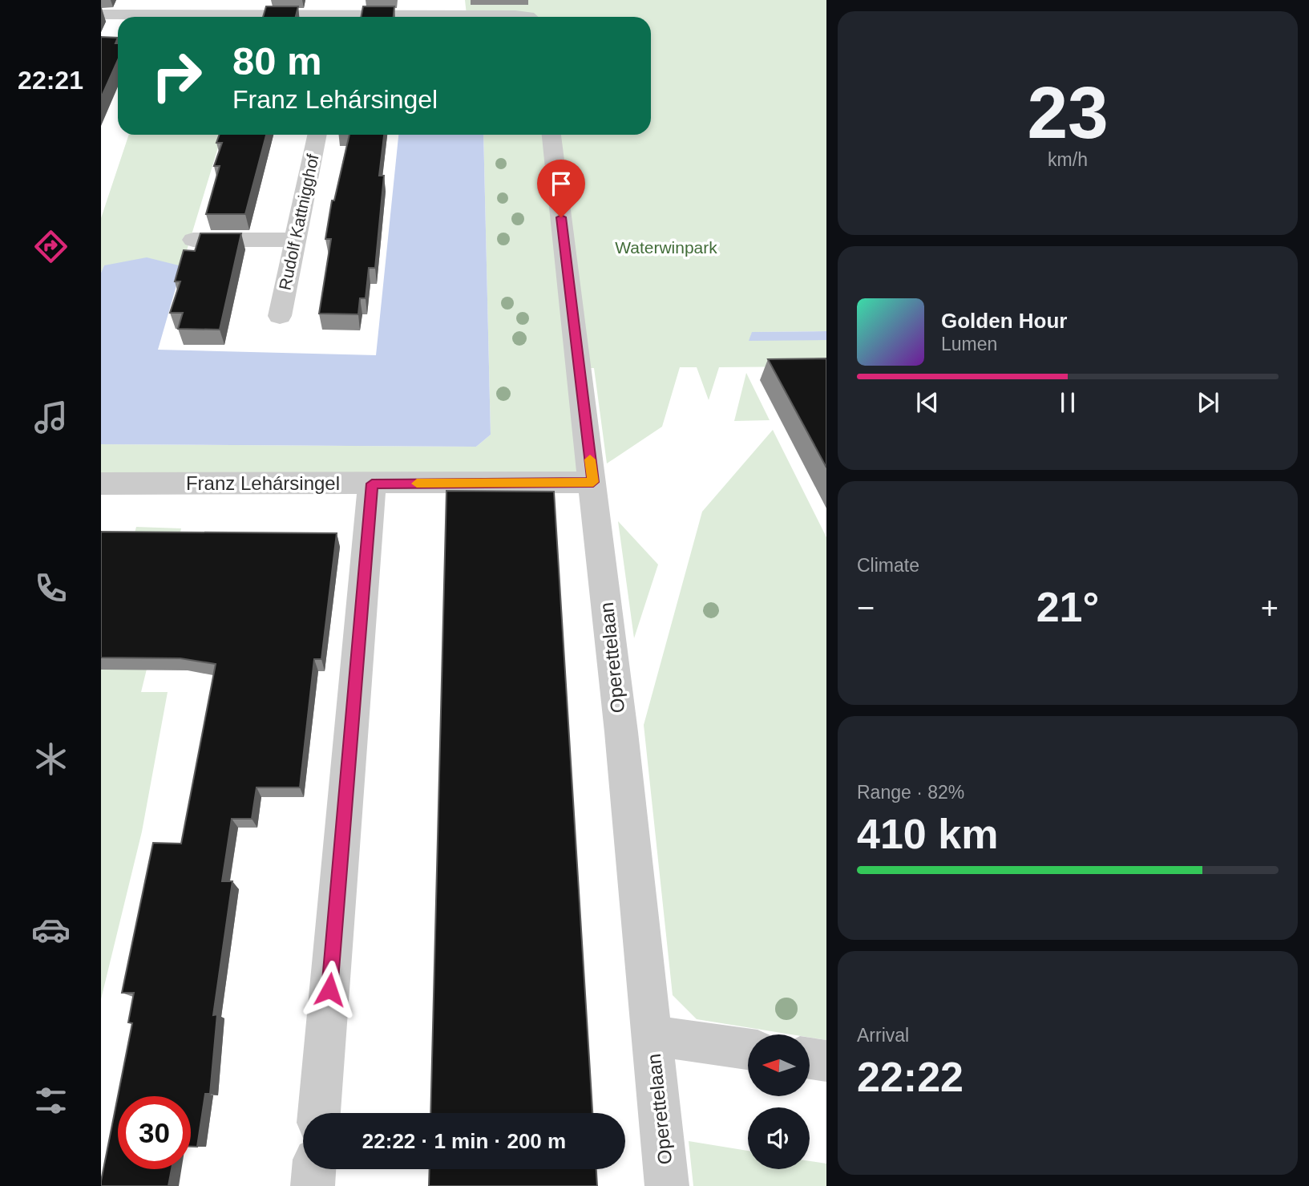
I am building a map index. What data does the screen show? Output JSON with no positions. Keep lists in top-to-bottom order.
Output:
{
  "streets": {
    "street": ["Rudolf Kattnigghof", "Franz Lehársingel", "Operettelaan"]
  },
  "crossings": [
    ["Franz Lehársingel", "Operettelaan"]
  ],
  "parks": ["Waterwinpark"],
  "north": "left",
  "page": {
    "tabs": "22:21",
    "tile": [
      ["23", "km/h"],
      "Climate",
      ["Range · 82%", "410 km"],
      ["Arrival", "22:22"]
    ],
    "turn": ["80 m", "Franz Lehársingel"],
    "song": ["Golden Hour", "Lumen"],
    "heat": ["−", "21°", "+"],
    "limit": "30",
    "trip": "22:22 · 1 min · 200 m"
  }
}
